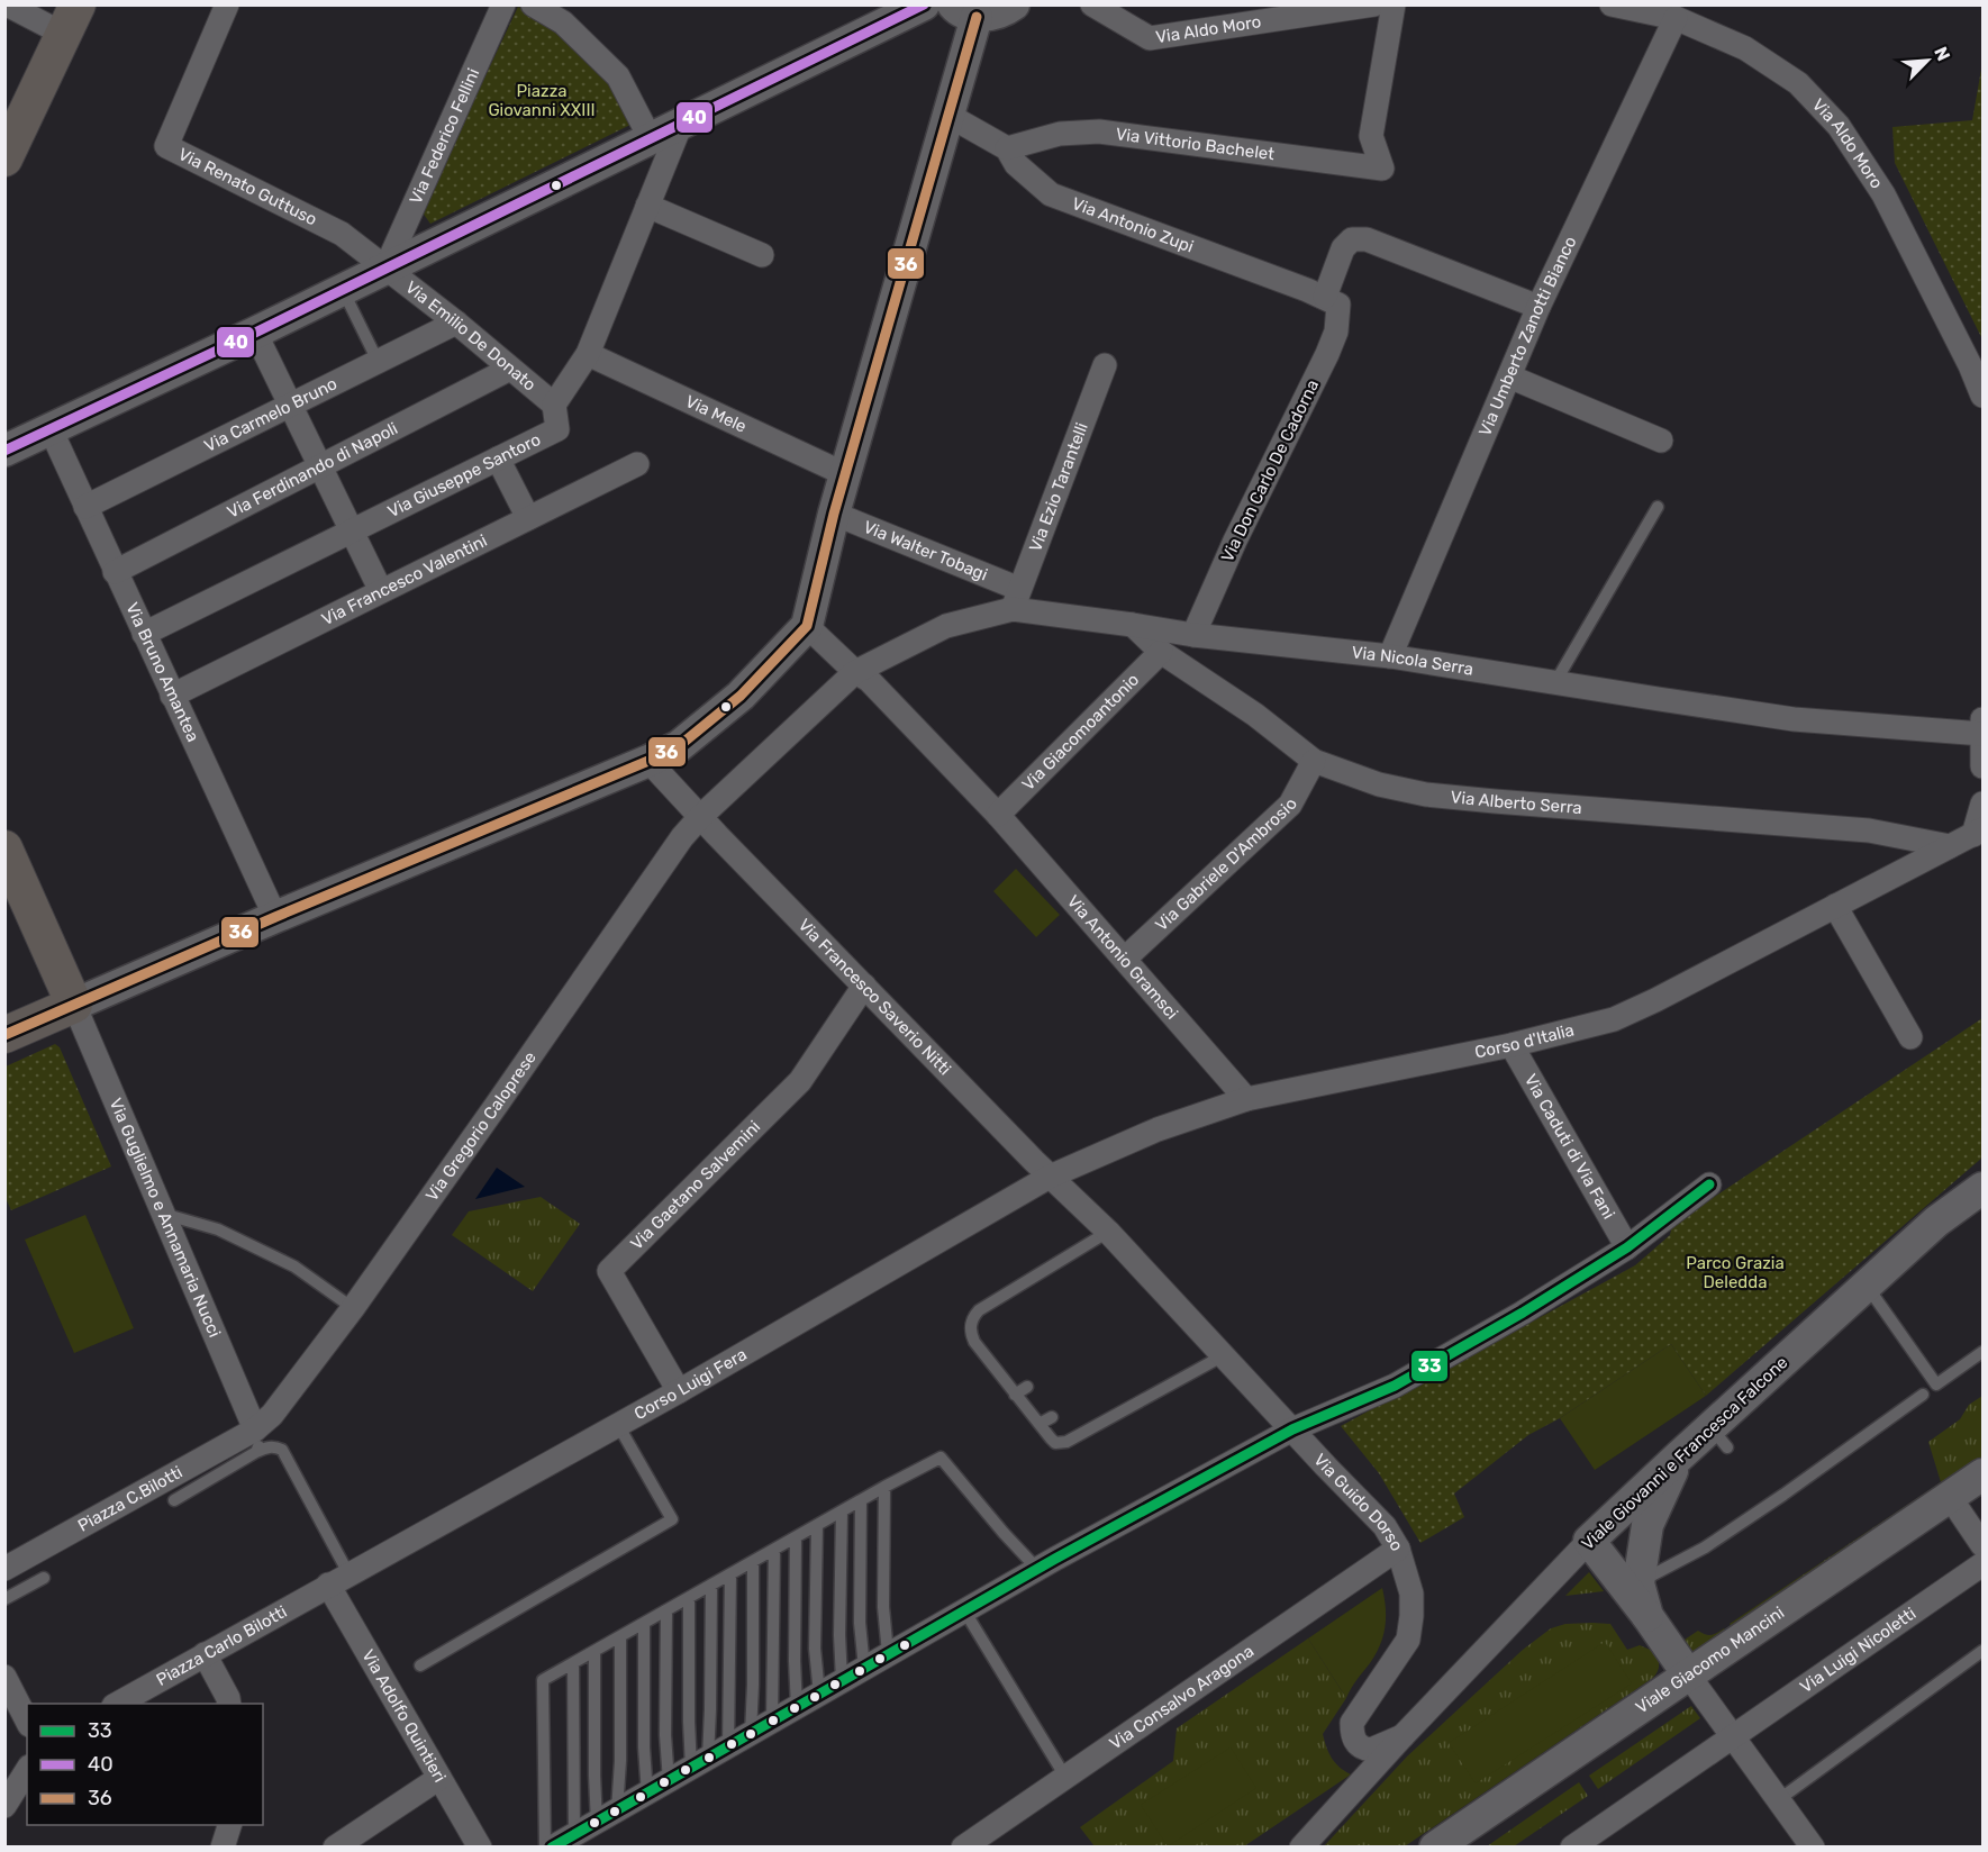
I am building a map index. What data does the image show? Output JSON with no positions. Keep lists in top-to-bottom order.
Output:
{
  "streets": {
    "street": [
      "Via Aldo Moro",
      "Via Federico Fellini",
      "Via Vittorio Bachelet",
      "Via Renato Guttuso",
      "Via Antonio Zupi",
      "Via Umberto Zanotti Bianco",
      "Via Emilio De Donato",
      "Via Mele",
      "Via Carmelo Bruno",
      "Via Ferdinando di Napoli",
      "Via Don Carlo De Cadorna",
      "Via Giuseppe Santoro",
      "Via Ezio Tarantelli",
      "Via Walter Tobagi",
      "Via Francesco Valentini",
      "Via Nicola Serra",
      "Via Bruno Amantea",
      "Via Giacomoantonio",
      "Via Alberto Serra",
      "Via Gabriele D'Ambrosio",
      "Via Antonio Gramsci",
      "Via Francesco Saverio Nitti",
      "Corso d'Italia",
      "Via Gregorio Caloprese",
      "Via Caduti di Via Fani",
      "Via Gaetano Salvemini",
      "Via Guglielmo e Annamaria Nucci",
      "Corso Luigi Fera",
      "Viale Giovanni e Francesca Falcone",
      "Piazza C.Bilotti",
      "Via Guido Dorso",
      "Piazza Carlo Bilotti",
      "Via Luigi Nicoletti",
      "Viale Giacomo Mancini",
      "Via Consalvo Aragona",
      "Via Adolfo Quintieri"
    ]
  },
  "crossings": [
    ["Via Aldo Moro", "Via Umberto Zanotti Bianco"],
    ["Via Federico Fellini", "Via Renato Guttuso"],
    ["Via Federico Fellini", "Via Emilio De Donato"],
    ["Via Vittorio Bachelet", "Via Antonio Zupi"],
    ["Via Renato Guttuso", "Via Emilio De Donato"],
    ["Via Antonio Zupi", "Via Don Carlo De Cadorna"],
    ["Via Umberto Zanotti Bianco", "Via Don Carlo De Cadorna"],
    ["Via Umberto Zanotti Bianco", "Via Nicola Serra"],
    ["Via Emilio De Donato", "Via Carmelo Bruno"],
    ["Via Emilio De Donato", "Via Ferdinando di Napoli"],
    ["Via Emilio De Donato", "Via Giuseppe Santoro"],
    ["Via Mele", "Via Giuseppe Santoro"],
    ["Via Carmelo Bruno", "Via Bruno Amantea"],
    ["Via Ferdinando di Napoli", "Via Bruno Amantea"],
    ["Via Don Carlo De Cadorna", "Via Nicola Serra"],
    ["Via Giuseppe Santoro", "Via Bruno Amantea"],
    ["Via Ezio Tarantelli", "Via Walter Tobagi"],
    ["Via Ezio Tarantelli", "Via Nicola Serra"],
    ["Via Walter Tobagi", "Via Nicola Serra"],
    ["Via Francesco Valentini", "Via Bruno Amantea"],
    ["Via Nicola Serra", "Via Alberto Serra"],
    ["Via Nicola Serra", "Via Antonio Gramsci"],
    ["Via Nicola Serra", "Via Gregorio Caloprese"],
    ["Via Giacomoantonio", "Via Alberto Serra"],
    ["Via Giacomoantonio", "Via Antonio Gramsci"],
    ["Via Alberto Serra", "Via Gabriele D'Ambrosio"],
    ["Via Alberto Serra", "Corso d'Italia"],
    ["Via Gabriele D'Ambrosio", "Via Antonio Gramsci"],
    ["Via Antonio Gramsci", "Corso d'Italia"],
    ["Via Antonio Gramsci", "Via Gregorio Caloprese"],
    ["Via Francesco Saverio Nitti", "Corso d'Italia"],
    ["Via Francesco Saverio Nitti", "Via Gregorio Caloprese"],
    ["Via Francesco Saverio Nitti", "Via Gaetano Salvemini"],
    ["Via Francesco Saverio Nitti", "Corso Luigi Fera"],
    ["Via Francesco Saverio Nitti", "Via Guido Dorso"],
    ["Corso d'Italia", "Via Caduti di Via Fani"],
    ["Corso d'Italia", "Corso Luigi Fera"],
    ["Corso d'Italia", "Via Guido Dorso"],
    ["Via Gregorio Caloprese", "Via Guglielmo e Annamaria Nucci"],
    ["Via Gregorio Caloprese", "Piazza C.Bilotti"],
    ["Via Gaetano Salvemini", "Corso Luigi Fera"],
    ["Via Guglielmo e Annamaria Nucci", "Piazza C.Bilotti"],
    ["Corso Luigi Fera", "Via Guido Dorso"],
    ["Corso Luigi Fera", "Piazza Carlo Bilotti"],
    ["Corso Luigi Fera", "Via Adolfo Quintieri"],
    ["Viale Giovanni e Francesca Falcone", "Via Guido Dorso"],
    ["Via Guido Dorso", "Via Consalvo Aragona"],
    ["Piazza Carlo Bilotti", "Via Adolfo Quintieri"]
  ],
  "parks": ["Piazza Giovanni XXIII", "Parco Grazia Deledda"],
  "lines": ["transit line 40", "transit line 36", "transit line 33"],
  "legend": ["33", "40", "36"],
  "north": "top right"
}
